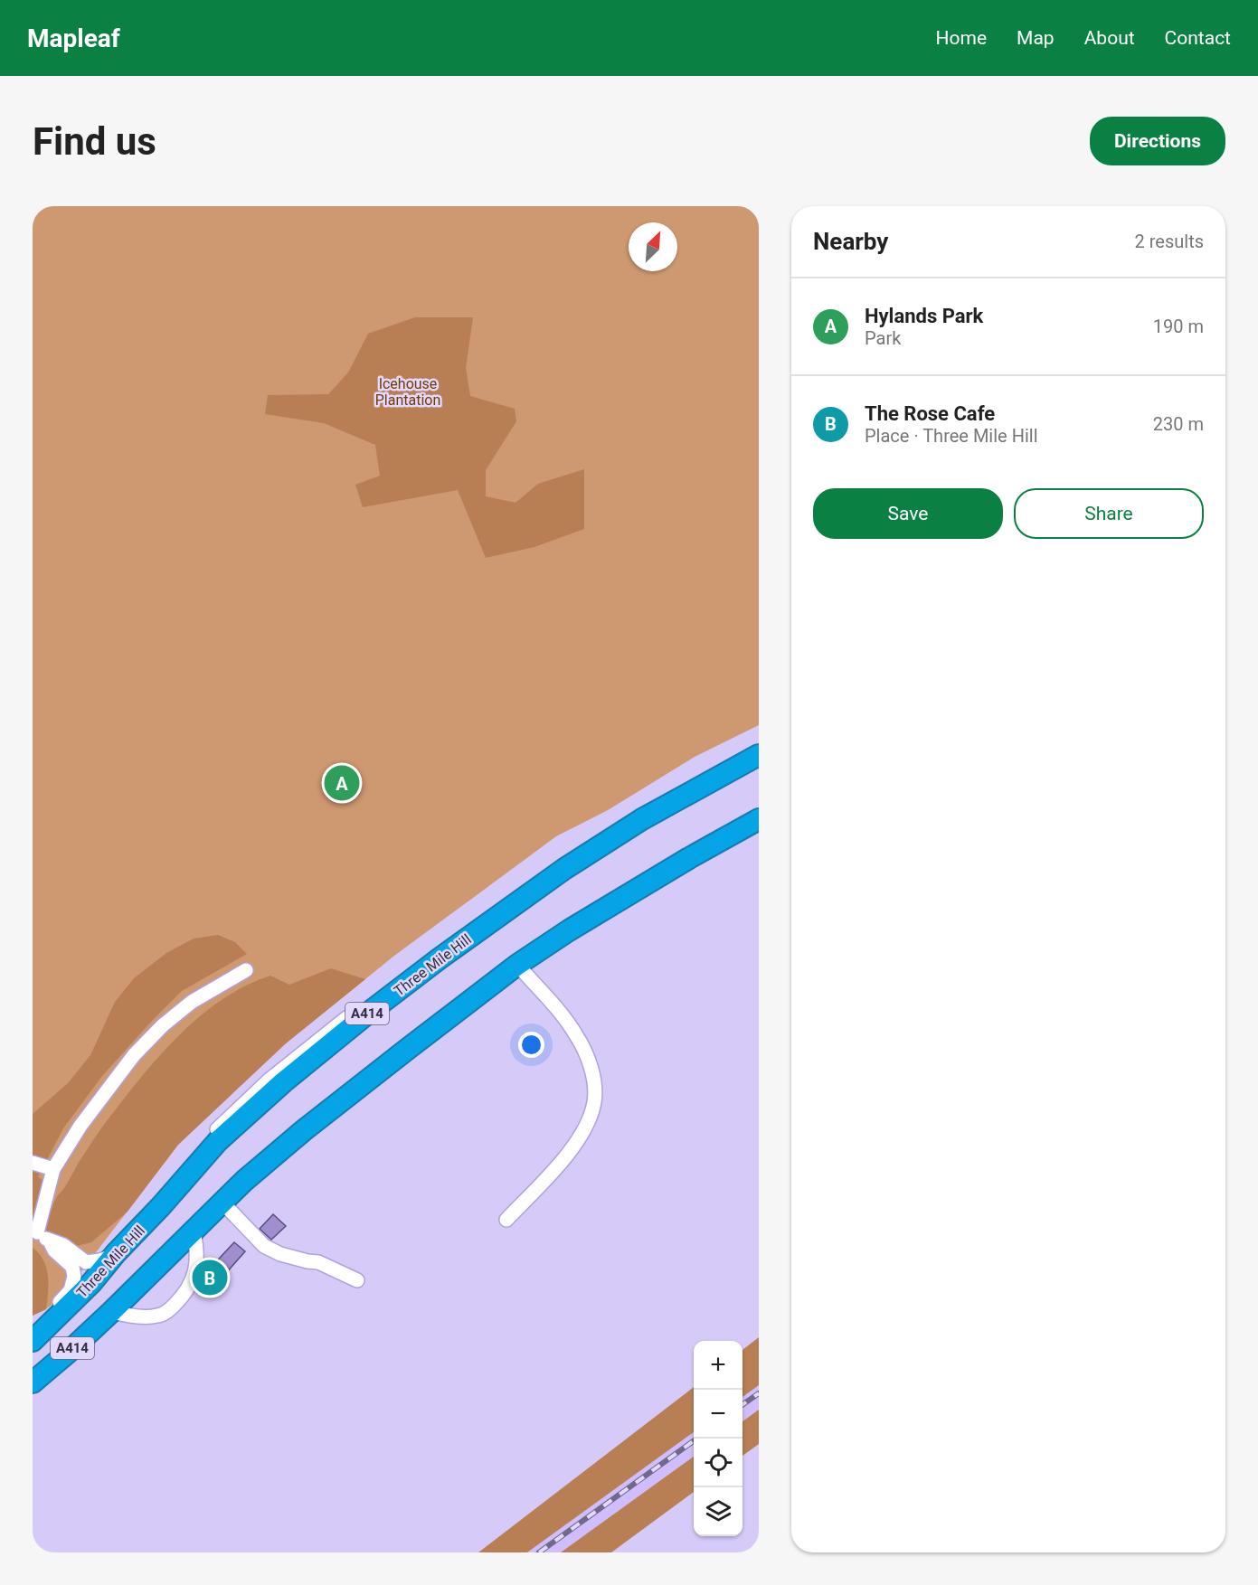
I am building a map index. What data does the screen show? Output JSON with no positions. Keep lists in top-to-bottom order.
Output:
{
  "streets": {
    "highway": ["Three Mile Hill", "A414"]
  },
  "parks": ["Icehouse Plantation"],
  "north": "top right",
  "page": {
    "header": "Mapleaf",
    "nav": [
      "Home",
      "Map",
      "About",
      "Contact"
    ],
    "buttons": [
      "Directions",
      ["Save", "Share"]
    ],
    "title": "Find us",
    "heading": ["Nearby", "2 results"],
    "list": [
      {
        "mark": "A",
        "name": "Hylands Park",
        "note": "Park",
        "value": "190 m"
      },
      {
        "mark": "B",
        "name": "The Rose Cafe",
        "note": "Place · Three Mile Hill",
        "value": "230 m"
      }
    ],
    "pins": ["A", "B"],
    "map_buttons": ["+", "−"]
  }
}
